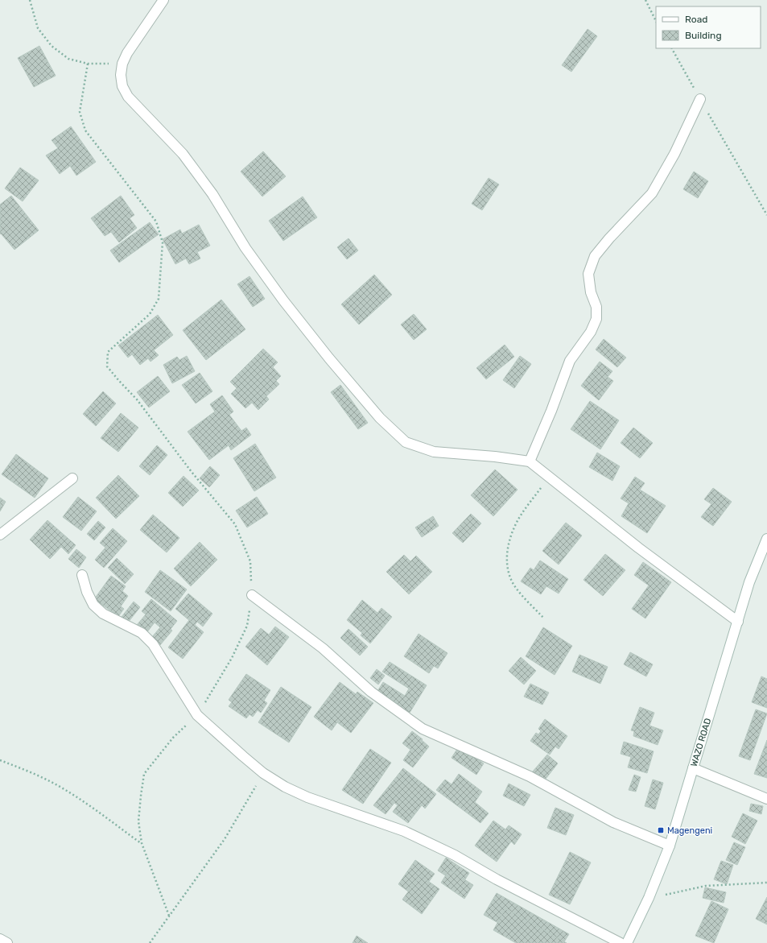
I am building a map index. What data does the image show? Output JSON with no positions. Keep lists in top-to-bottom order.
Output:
{
  "streets": {
    "street": ["WAZO ROAD"]
  },
  "places": {
    "transit": ["Magengeni"]
  },
  "legend": ["Road", "Building"]
}
